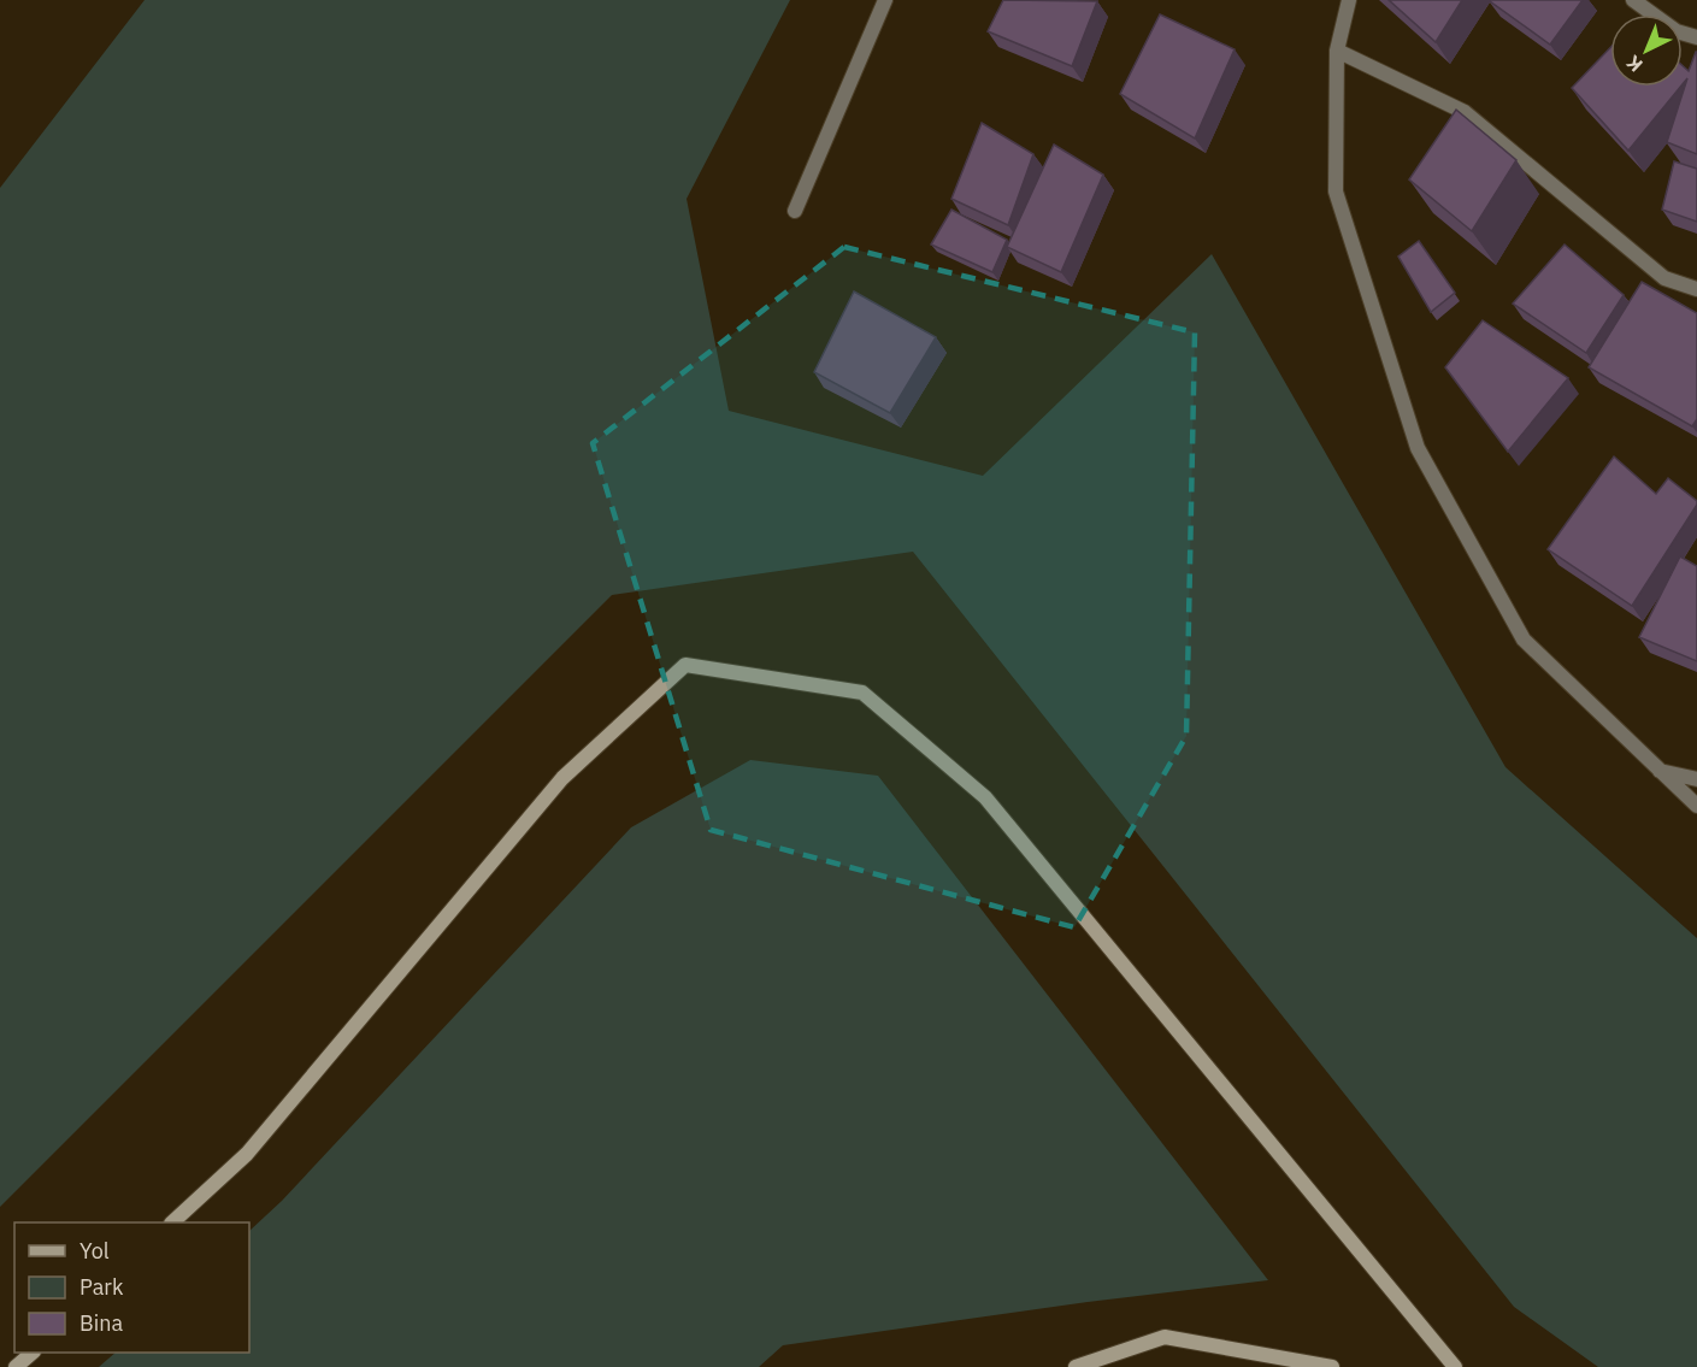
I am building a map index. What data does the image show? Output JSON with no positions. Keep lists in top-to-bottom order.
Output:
{
  "legend": ["Yol", "Park", "Bina"],
  "north": "bottom left"
}
